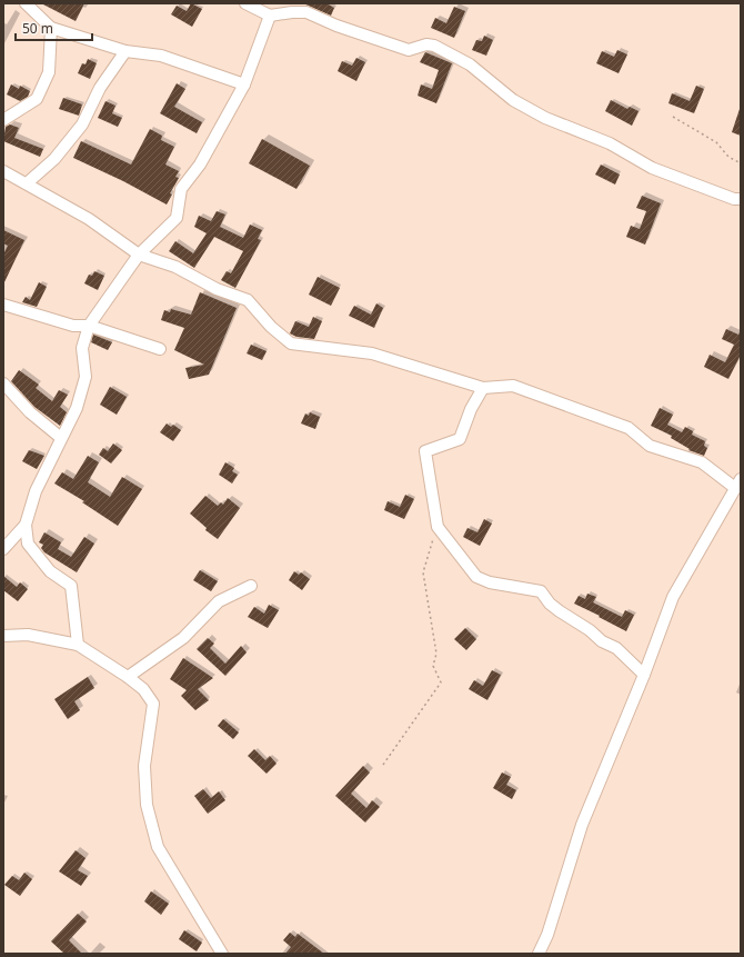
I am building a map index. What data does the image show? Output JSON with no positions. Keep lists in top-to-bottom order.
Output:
{
  "scale_bar": "50 m"
}
